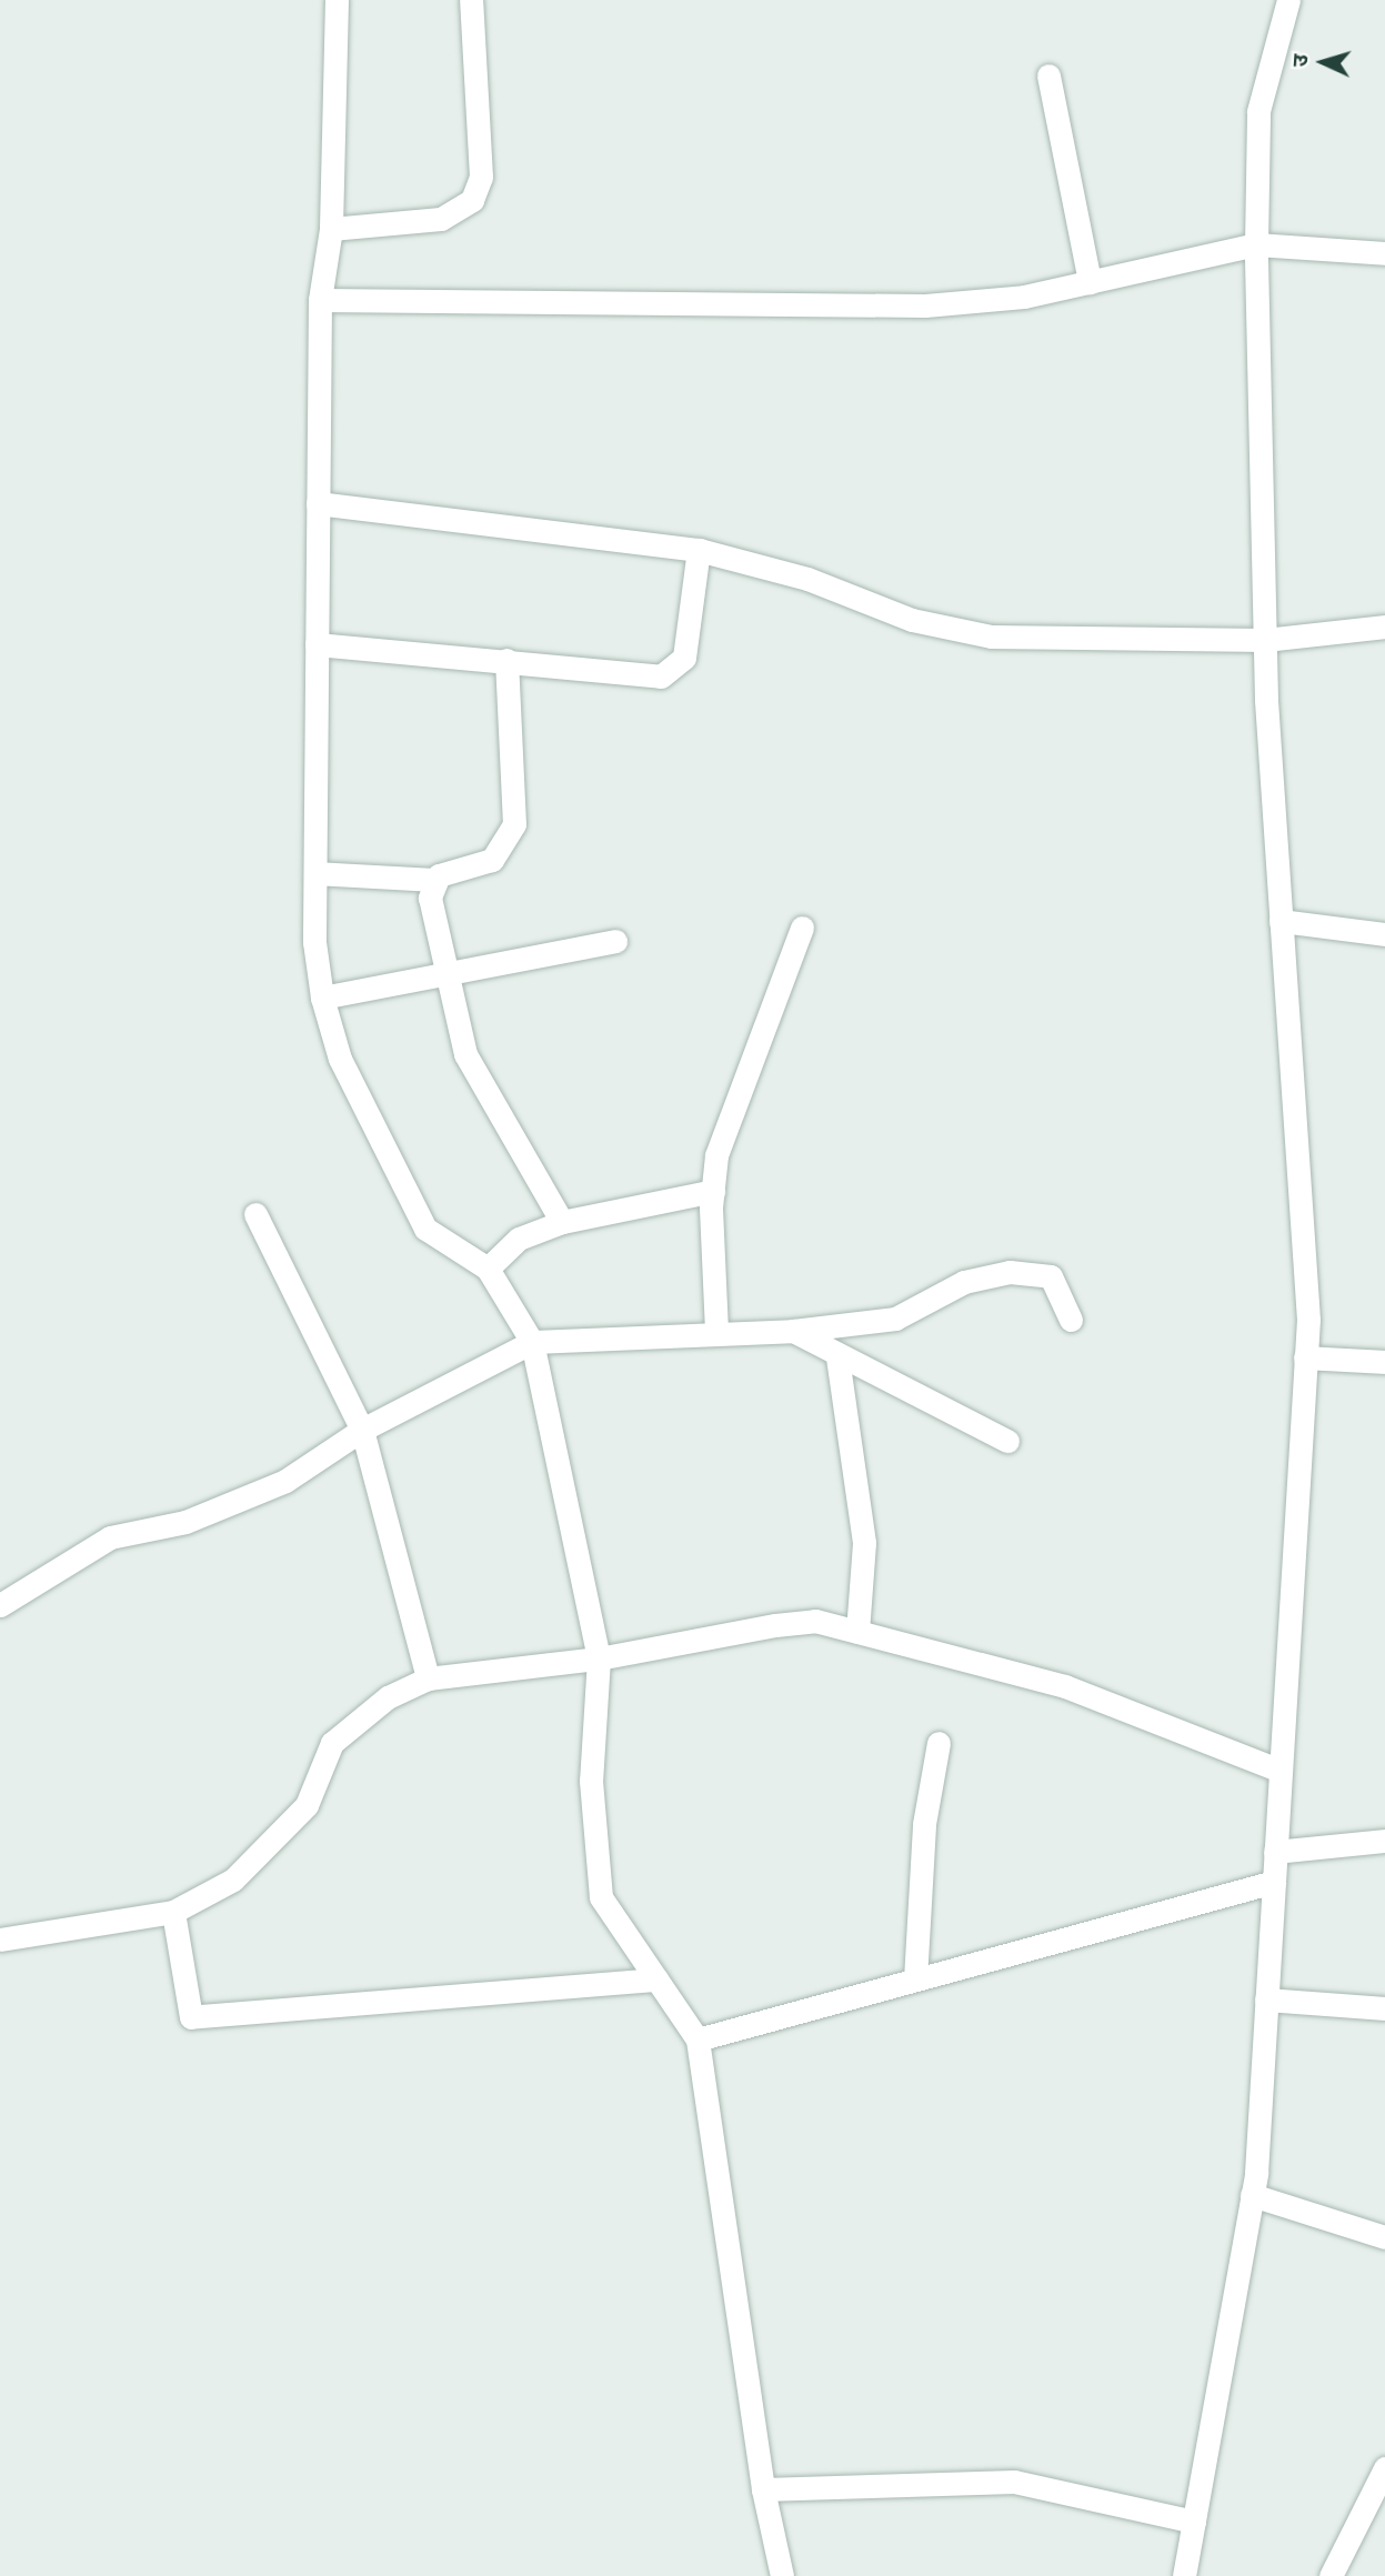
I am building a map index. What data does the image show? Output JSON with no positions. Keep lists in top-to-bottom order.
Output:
{
  "north": "left"
}
